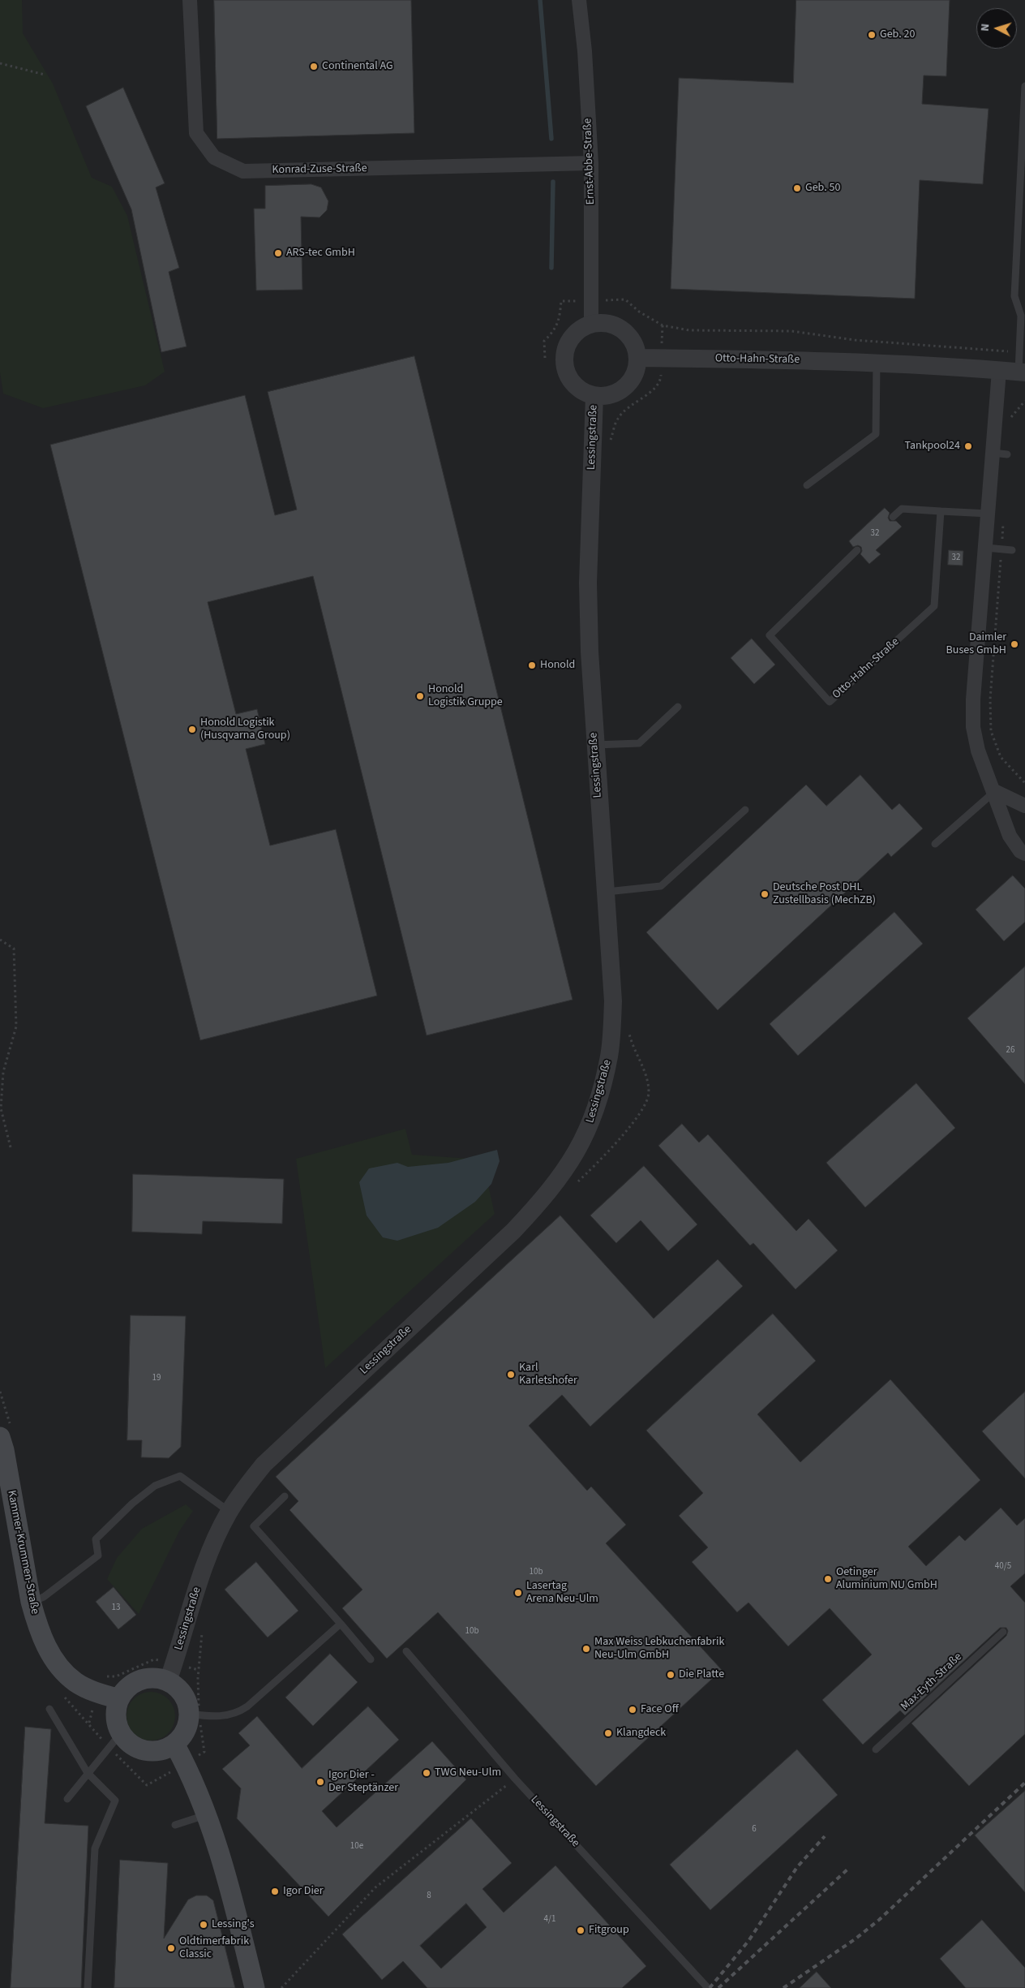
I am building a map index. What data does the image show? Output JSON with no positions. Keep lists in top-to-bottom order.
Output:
{
  "streets": {
    "main road": ["Kammer-Krummen-Straße"],
    "street": [
      "Ernst-Abbe-Straße",
      "Konrad-Zuse-Straße",
      "Otto-Hahn-Straße",
      "Lessingstraße"
    ],
    "lane": ["Max-Eyth-Straße"]
  },
  "crossings": [
    ["Ernst-Abbe-Straße", "Konrad-Zuse-Straße"],
    ["Ernst-Abbe-Straße", "Otto-Hahn-Straße"],
    ["Ernst-Abbe-Straße", "Lessingstraße"],
    ["Otto-Hahn-Straße", "Lessingstraße"],
    ["Lessingstraße", "Kammer-Krummen-Straße"]
  ],
  "places": [
    "Geb. 20",
    "Continental AG",
    "Geb. 50",
    "ARS-tec GmbH",
    "Tankpool24",
    "Daimler Buses GmbH",
    "Honold",
    "Honold Logistik Gruppe",
    "Honold Logistik (Husqvarna Group)",
    "Deutsche Post DHL Zustellbasis (MechZB)",
    "Karl Karletshofer",
    "Oetinger Aluminium NU GmbH",
    "Lasertag Arena Neu-Ulm",
    "Max Weiss Lebkuchenfabrik Neu-Ulm GmbH",
    "Die Platte",
    "Face Off",
    "Klangdeck",
    "TWG Neu-Ulm",
    "Igor Dier - Der Steptänzer",
    "Igor Dier",
    "Lessing's",
    "Fitgroup",
    "Oldtimerfabrik Classic"
  ],
  "house_numbers": [
    "32",
    "32",
    "26",
    "19",
    "40/5",
    "10b",
    "13",
    "10b",
    "6",
    "10e",
    "8",
    "4/1"
  ],
  "north": "left"
}
